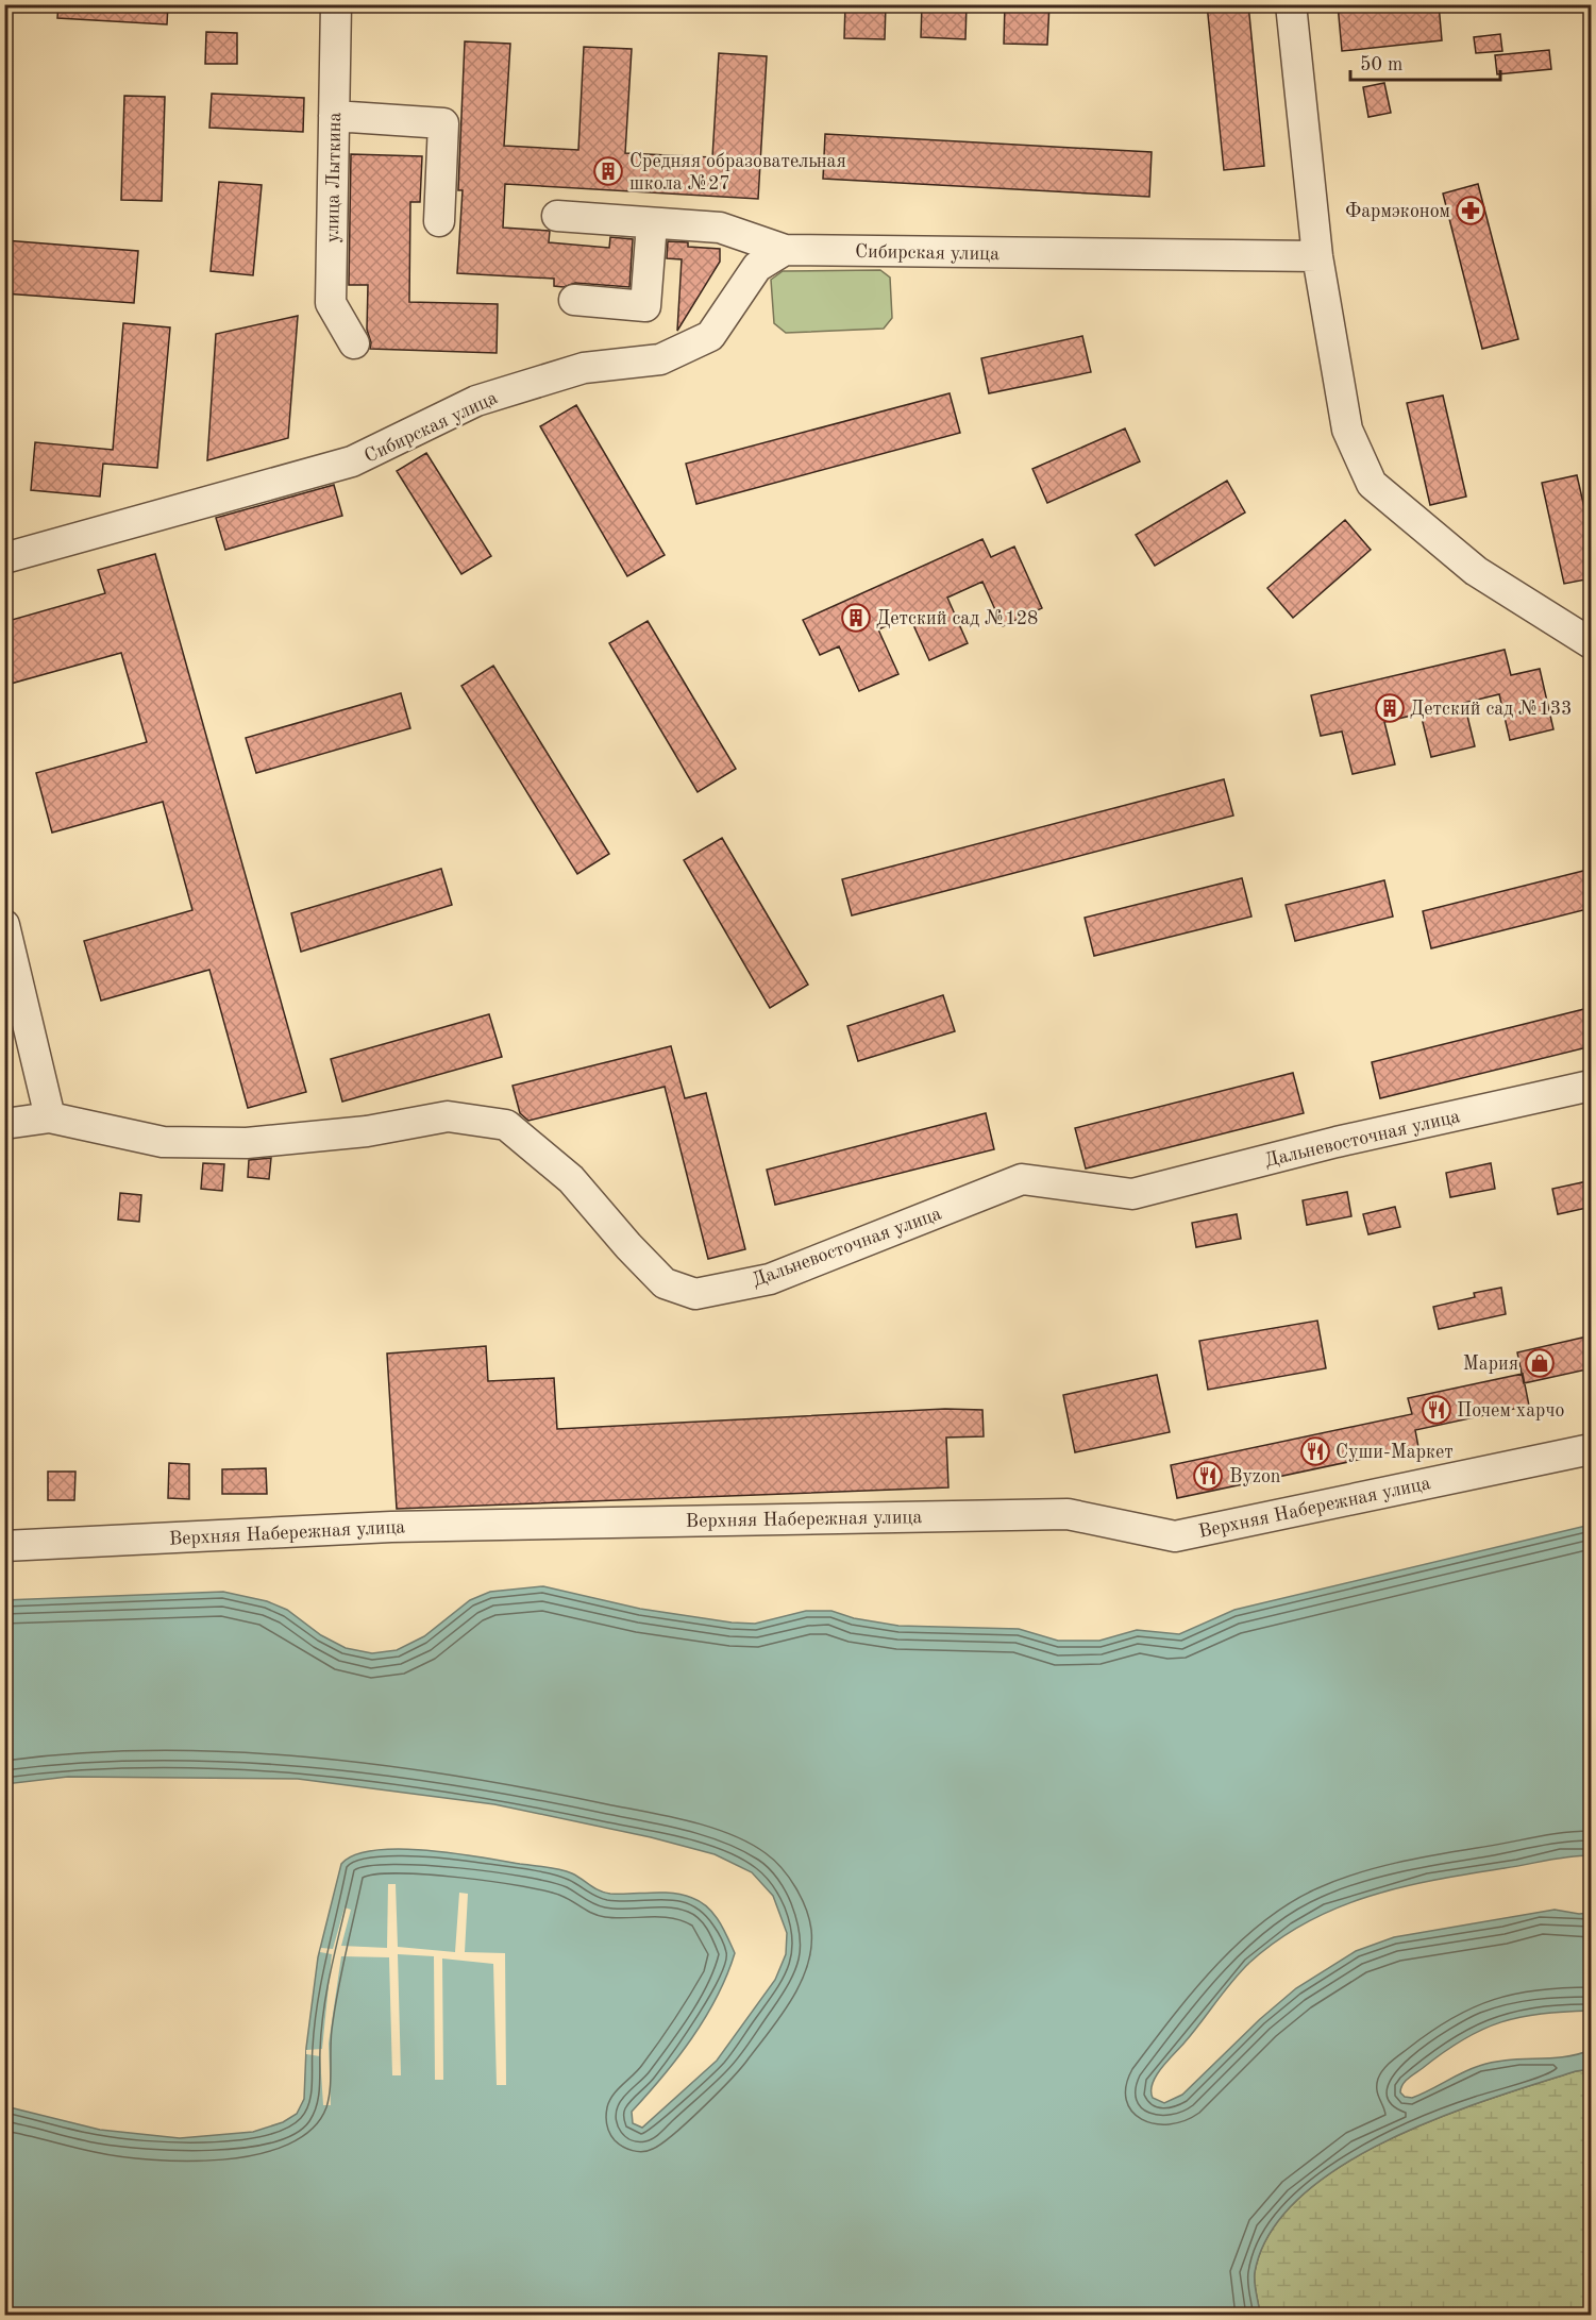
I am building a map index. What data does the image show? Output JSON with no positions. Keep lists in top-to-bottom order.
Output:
{
  "streets": {
    "street": [
      "улица Лыткина",
      "Сибирская улица",
      "Дальневосточная улица",
      "Верхняя Набережная улица"
    ]
  },
  "places": {
    "building": ["Средняя образовательная школа №27", "Детский сад №128", "Детский сад №133"],
    "pharmacy": ["Фармэконом"],
    "shop": ["Мария"],
    "restaurant": ["Почем харчо", "Суши-Маркет", "Byzon"]
  },
  "scale_bar": "50 m"
}
